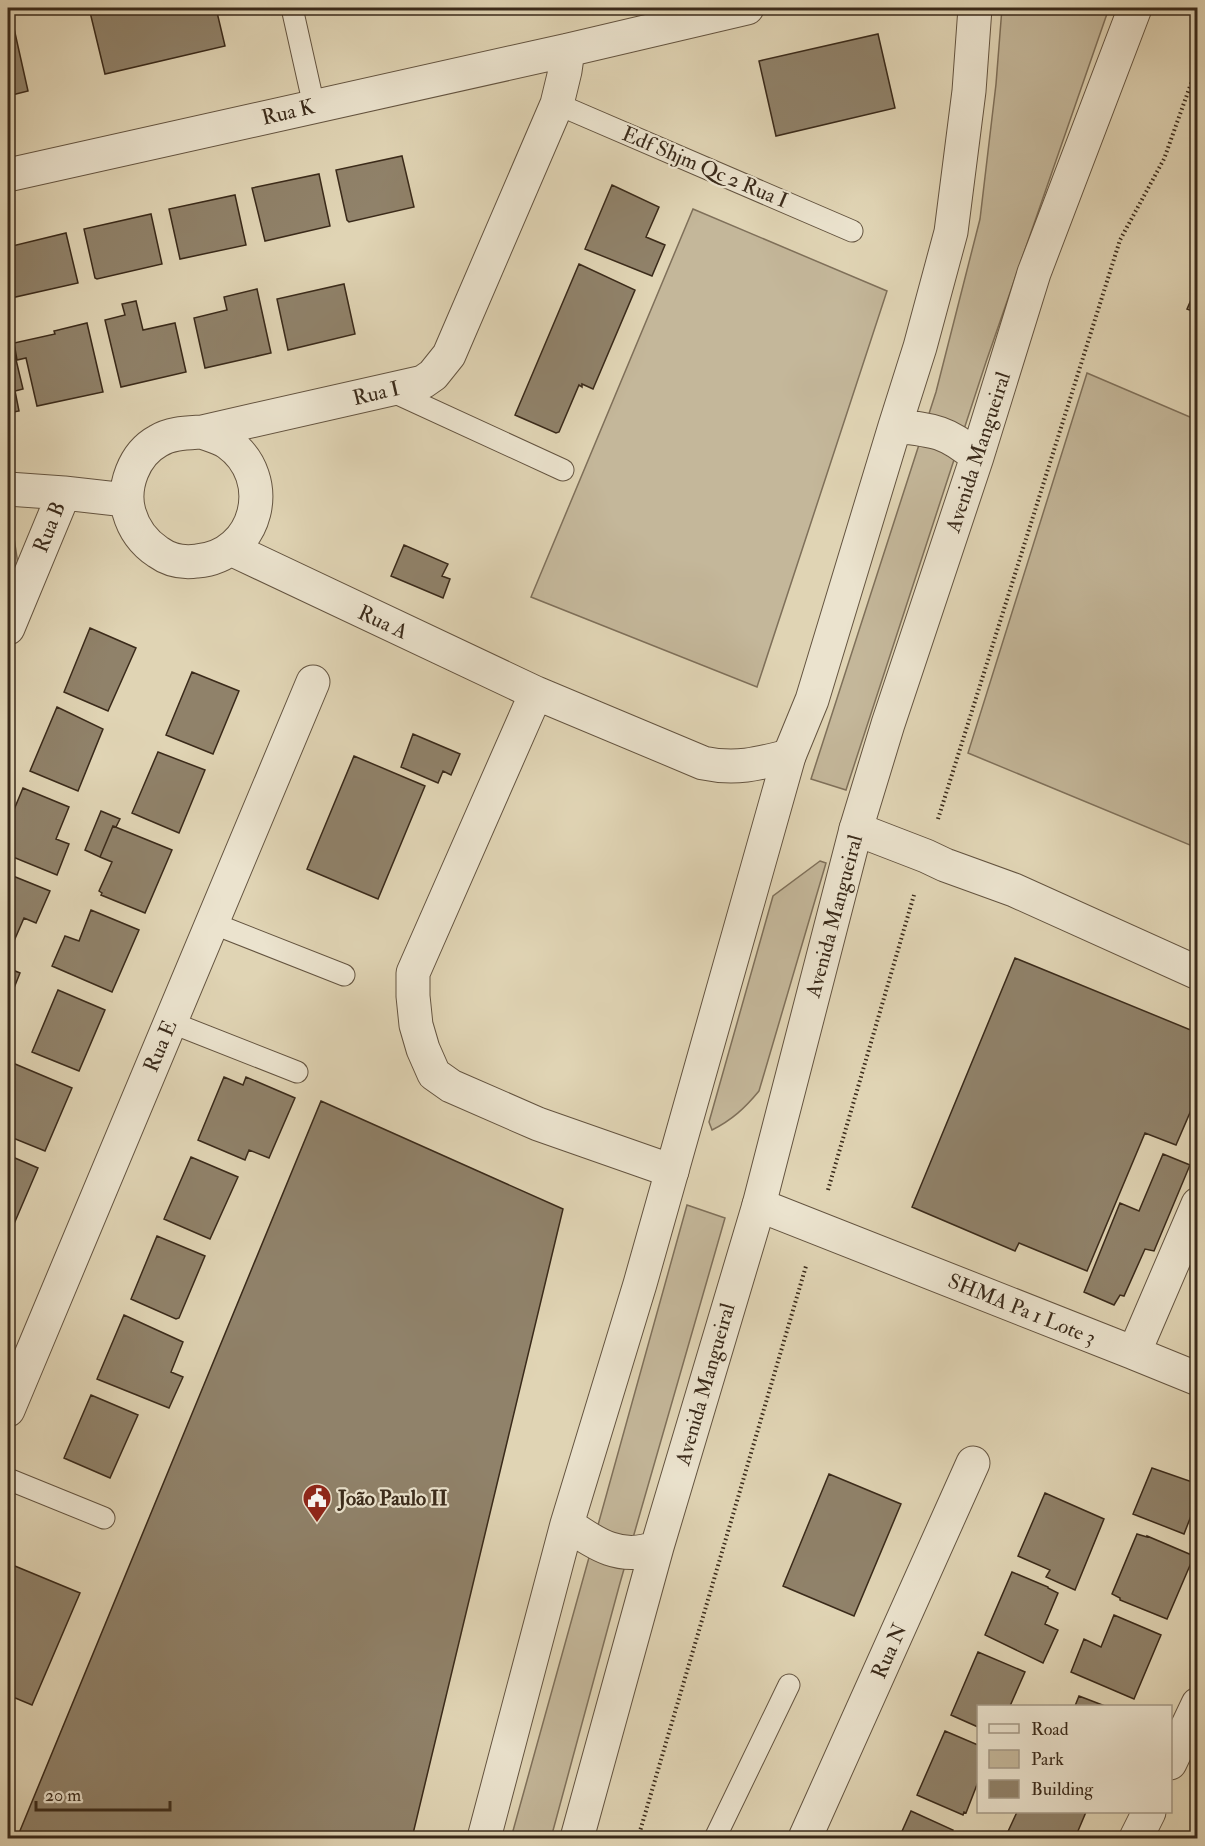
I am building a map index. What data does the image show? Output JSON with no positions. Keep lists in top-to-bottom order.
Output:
{
  "streets": {
    "street": [
      "Rua K",
      "Rua I",
      "Avenida Mangueiral",
      "Rua B",
      "Rua A",
      "Rua E",
      "SHMA Pa 1 Lote 3",
      "Rua N"
    ],
    "lane": ["Edf Shjm Qc 2 Rua I"]
  },
  "crossings": [
    ["Rua K", "Rua I"],
    ["Edf Shjm Qc 2 Rua I", "Rua I"],
    ["Rua I", "Rua A"],
    ["Avenida Mangueiral", "SHMA Pa 1 Lote 3"]
  ],
  "places": {
    "public building": ["João Paulo II"]
  },
  "legend": ["Road", "Park", "Building"],
  "scale_bar": "20 m"
}
